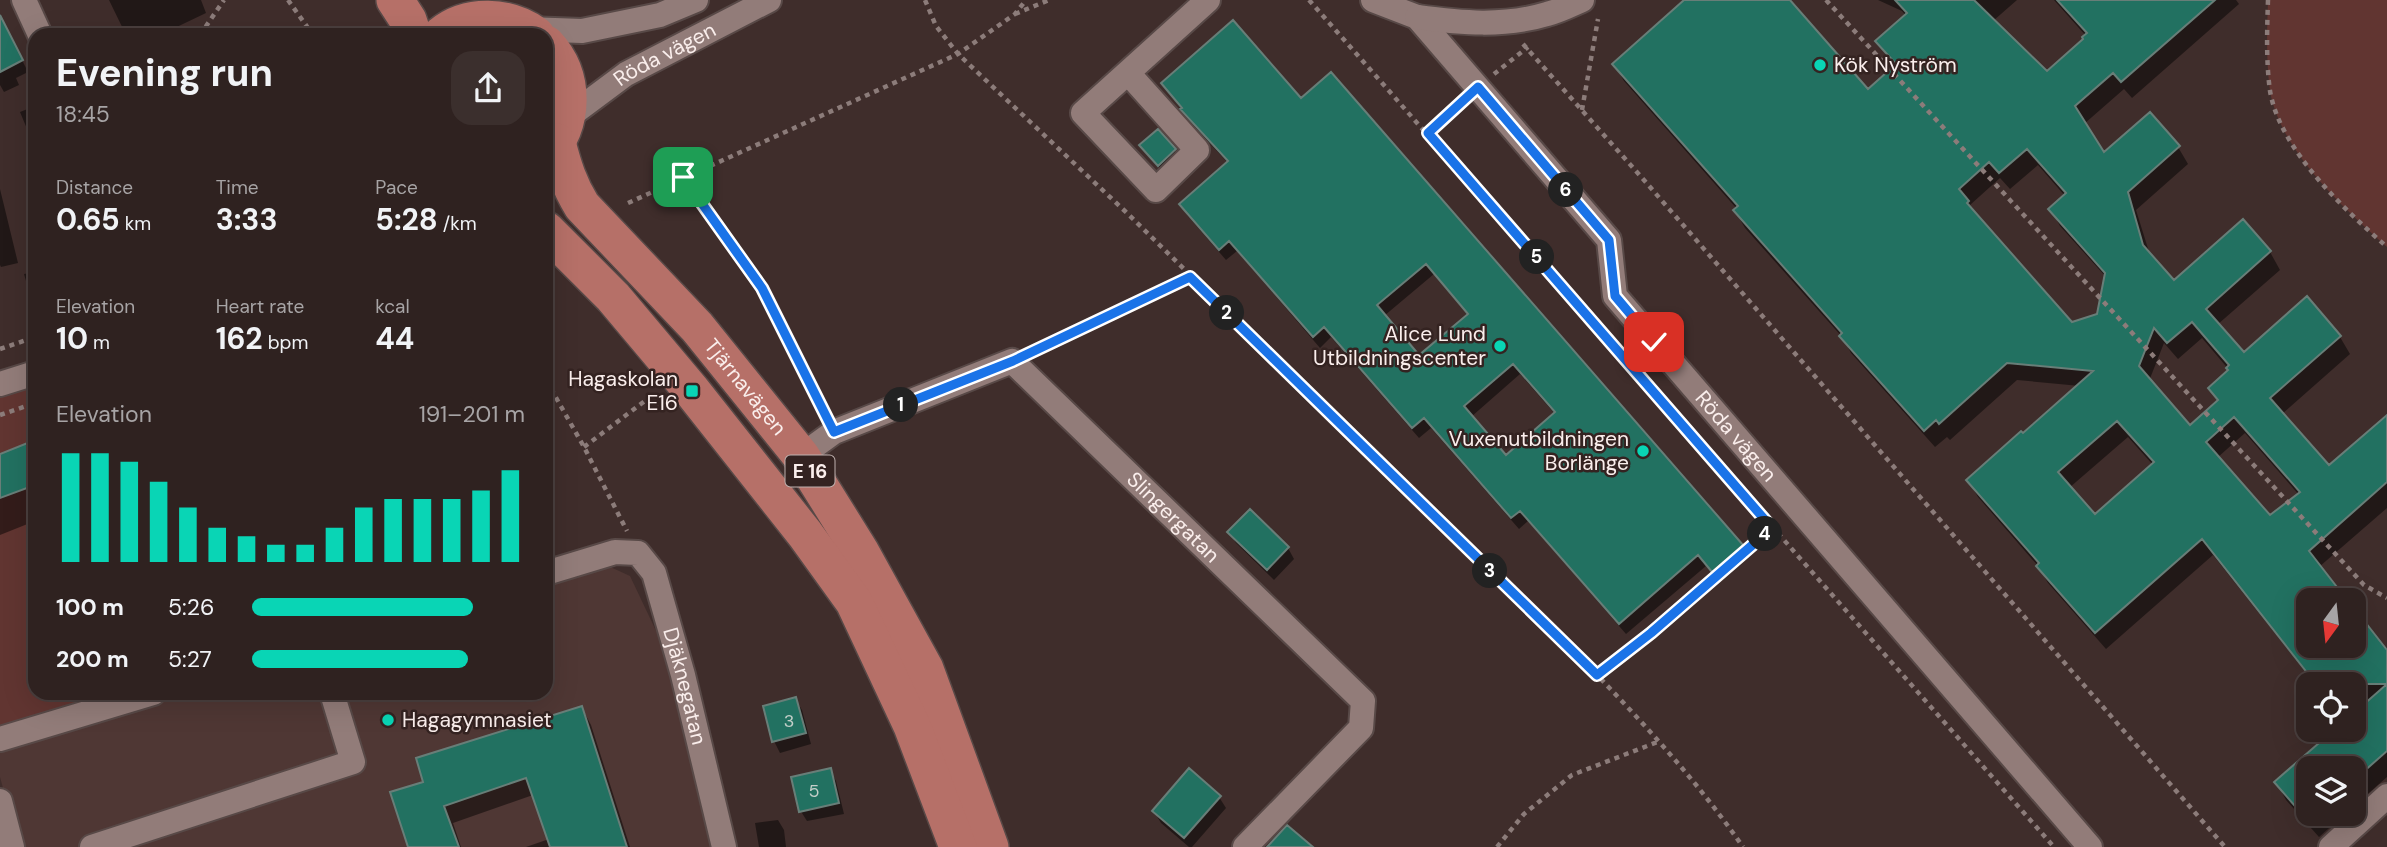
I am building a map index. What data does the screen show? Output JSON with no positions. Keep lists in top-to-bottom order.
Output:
{
  "streets": {
    "highway": ["Tjärnavägen", "E 16"],
    "street": ["Röda vägen", "Slingergatan", "Djäknegatan"]
  },
  "crossings": [
    ["Röda vägen", "Tjärnavägen"]
  ],
  "places": {
    "other": [
      "Kök Nyström",
      "Alice Lund Utbildningscenter",
      "Vuxenutbildningen Borlänge",
      "Hagagymnasiet"
    ],
    "transit": ["Hagaskolan E16"]
  },
  "house_numbers": ["3", "5"],
  "north": "bottom",
  "page": {
    "heading": ["Evening run", "18:45"],
    "stats": [
      ["Distance", "0.65 km"],
      ["Time", "3:33"],
      ["Pace", "5:28 /km"],
      ["Elevation", "10 m"],
      ["Heart rate", "162 bpm"],
      ["kcal", "44"]
    ],
    "pins": [
      "6",
      "5",
      "2",
      "1",
      "4",
      "3"
    ],
    "chart": ["Elevation", "191–201 m"],
    "list": [
      {
        "name": "100 m",
        "note": "5:26"
      },
      {
        "name": "200 m",
        "note": "5:27"
      }
    ]
  }
}
